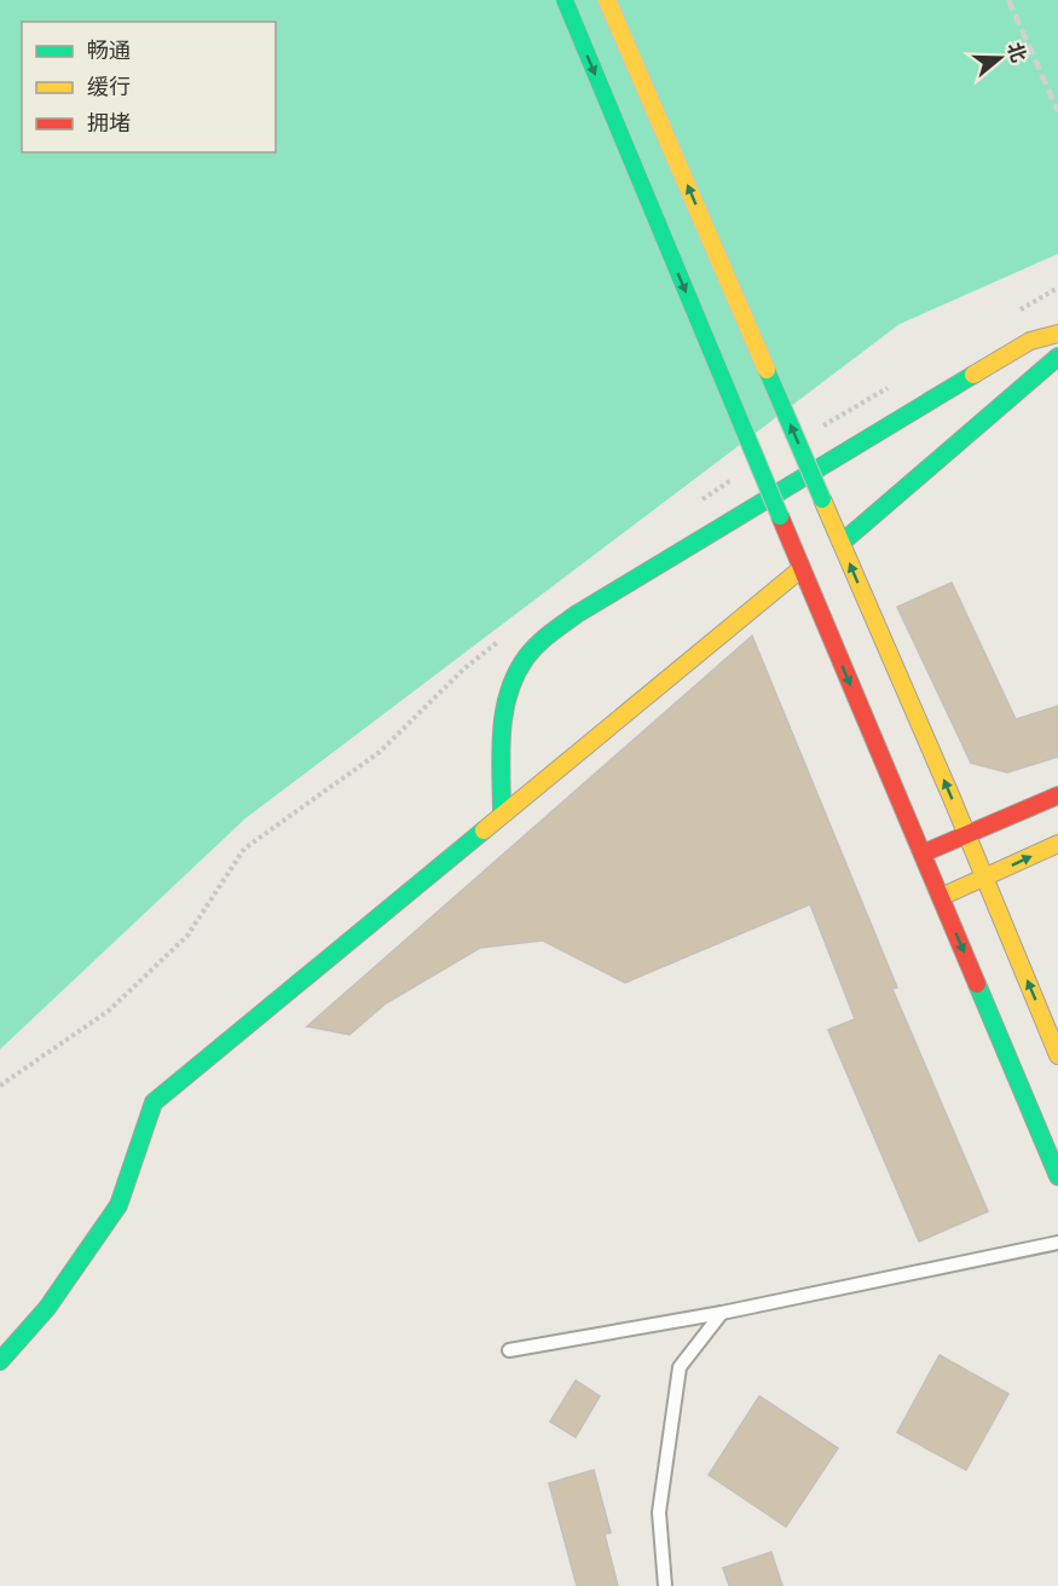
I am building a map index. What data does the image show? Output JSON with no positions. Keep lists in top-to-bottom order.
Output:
{
  "legend": ["畅通", "缓行", "拥堵"],
  "north": "right"
}
